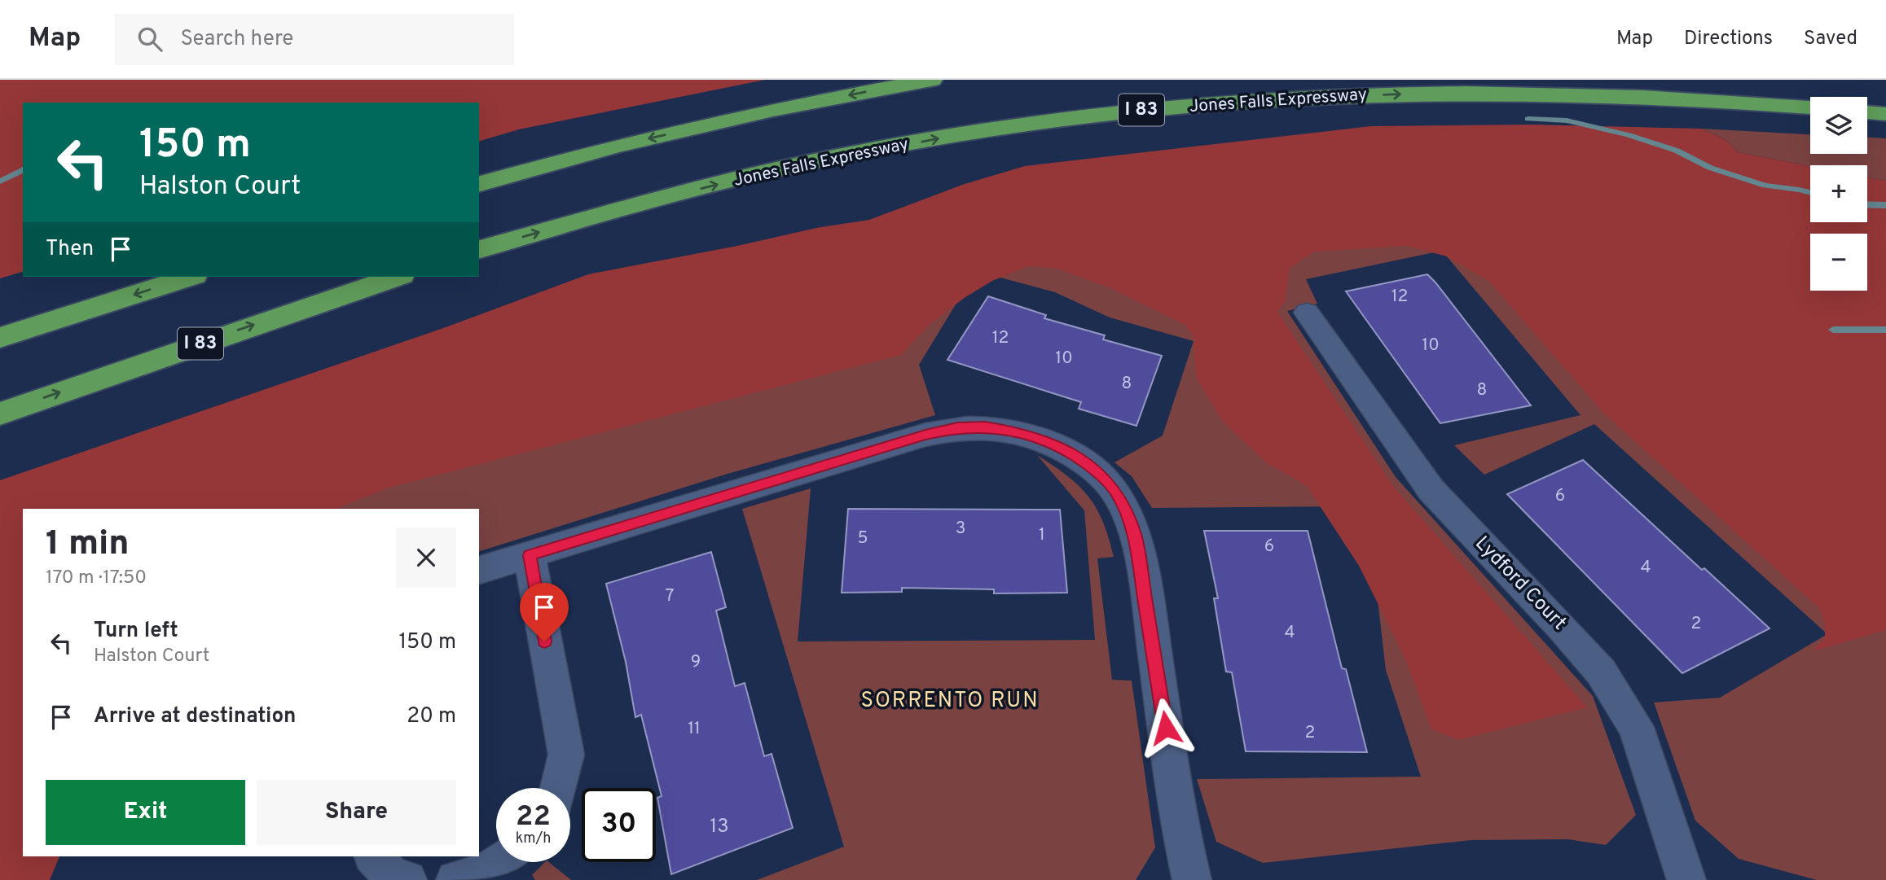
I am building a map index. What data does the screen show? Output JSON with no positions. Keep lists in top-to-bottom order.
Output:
{
  "streets": {
    "highway": ["Jones Falls Expressway", "I 83"],
    "street": ["Lydford Court"]
  },
  "districts": ["SORRENTO RUN"],
  "house_numbers": [
    "12",
    "12",
    "10",
    "10",
    "8",
    "8",
    "6",
    "3",
    "1",
    "5",
    "6",
    "4",
    "7",
    "2",
    "4",
    "9",
    "11",
    "2",
    "13"
  ],
  "page": {
    "header": "Map",
    "search": "Search here",
    "nav": ["Map", "Directions", "Saved"],
    "map_buttons": ["+", "−"],
    "turn": ["150 m", "Halston Court"],
    "then": "Then",
    "heading": ["1 min", "170 m · 17:50"],
    "list": [
      {
        "name": "Turn left",
        "note": "Halston Court",
        "value": "150 m"
      },
      {
        "name": "Arrive at destination",
        "value": "20 m"
      }
    ],
    "buttons": ["Exit", "Share"],
    "speed": "22 km/h",
    "limit": "30"
  }
}
